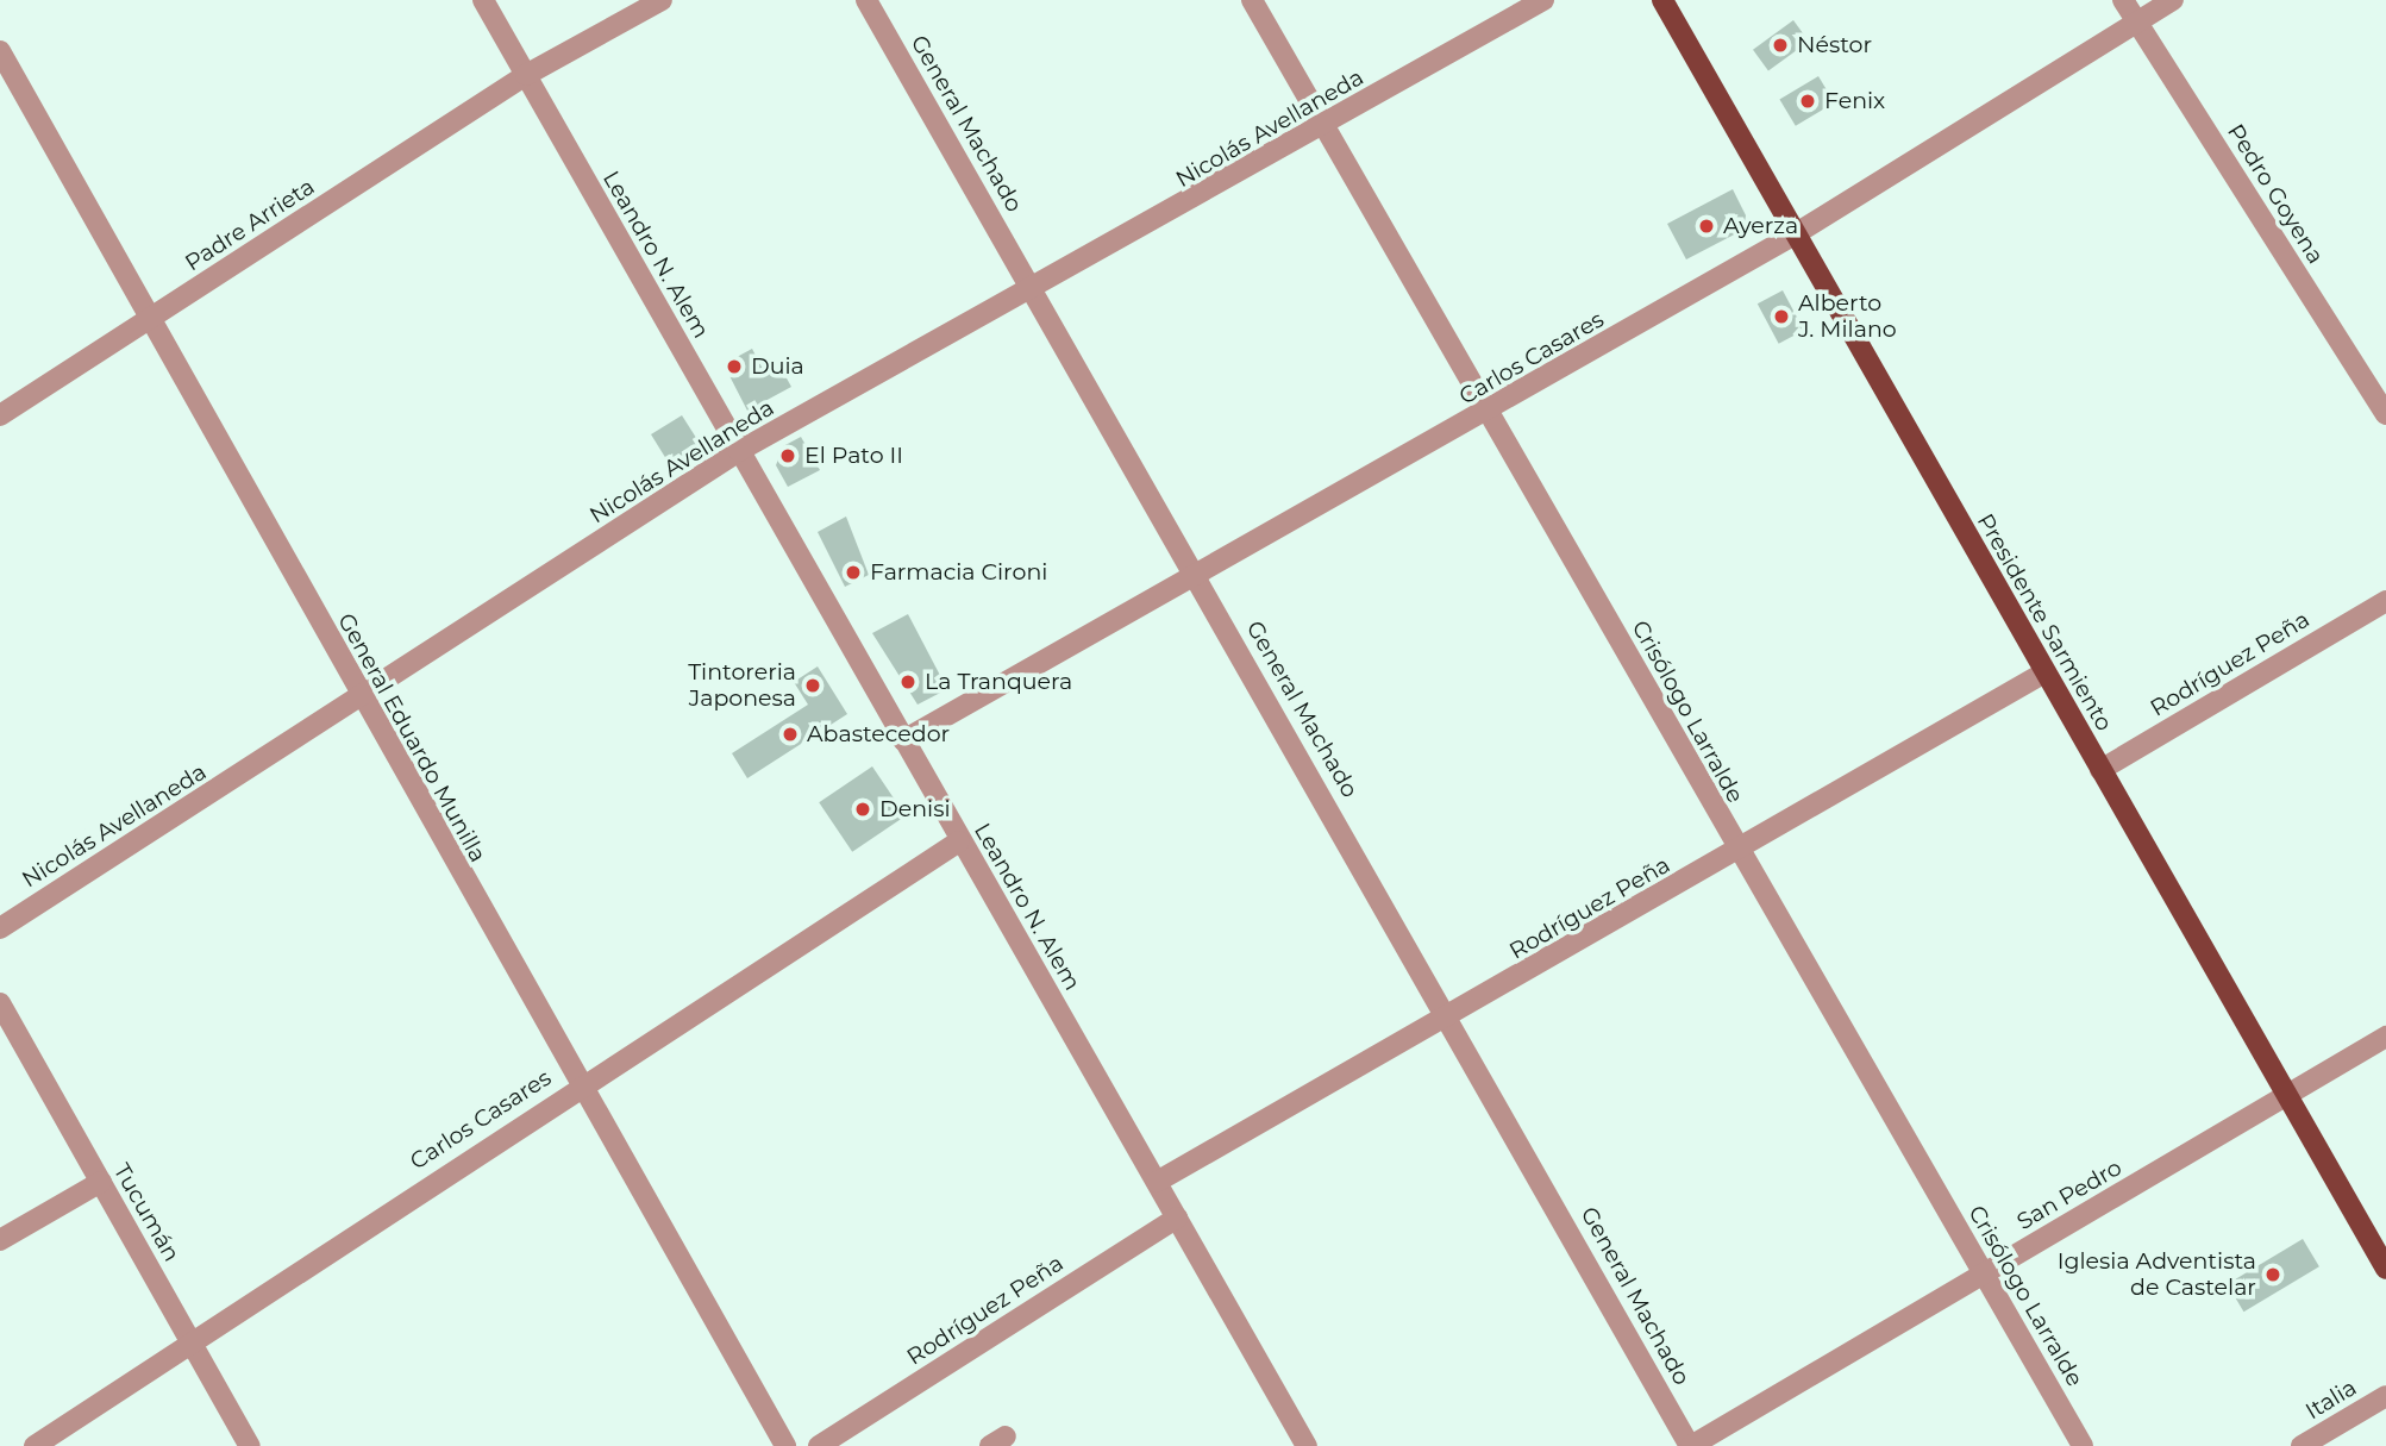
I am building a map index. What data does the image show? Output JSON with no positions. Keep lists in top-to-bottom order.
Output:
{
  "streets": {
    "main road": ["Presidente Sarmiento"],
    "street": [
      "General Machado",
      "Nicolás Avellaneda",
      "Pedro Goyena",
      "Padre Arrieta",
      "Leandro N. Alem",
      "Carlos Casares",
      "Rodríguez Peña",
      "Crisólogo Larralde",
      "General Eduardo Munilla",
      "San Pedro",
      "Tucumán",
      "Italia"
    ]
  },
  "crossings": [
    ["General Machado", "Nicolás Avellaneda"],
    ["General Machado", "Carlos Casares"],
    ["General Machado", "Rodríguez Peña"],
    ["General Machado", "San Pedro"],
    ["Nicolás Avellaneda", "Leandro N. Alem"],
    ["Nicolás Avellaneda", "Crisólogo Larralde"],
    ["Nicolás Avellaneda", "General Eduardo Munilla"],
    ["Pedro Goyena", "Carlos Casares"],
    ["Padre Arrieta", "Leandro N. Alem"],
    ["Padre Arrieta", "General Eduardo Munilla"],
    ["Leandro N. Alem", "Carlos Casares"],
    ["Leandro N. Alem", "Rodríguez Peña"],
    ["Carlos Casares", "Presidente Sarmiento"],
    ["Carlos Casares", "Crisólogo Larralde"],
    ["Carlos Casares", "General Eduardo Munilla"],
    ["Carlos Casares", "Tucumán"],
    ["Presidente Sarmiento", "Rodríguez Peña"],
    ["Presidente Sarmiento", "San Pedro"],
    ["Rodríguez Peña", "Crisólogo Larralde"],
    ["Crisólogo Larralde", "San Pedro"]
  ],
  "places": [
    "Néstor",
    "Fenix",
    "Ayerza",
    "Alberto J. Milano",
    "Duia",
    "El Pato II",
    "Farmacia Cironi",
    "La Tranquera",
    "Tintoreria Japonesa",
    "Abastecedor",
    "Denisi",
    "Iglesia Adventista de Castelar"
  ]
}
